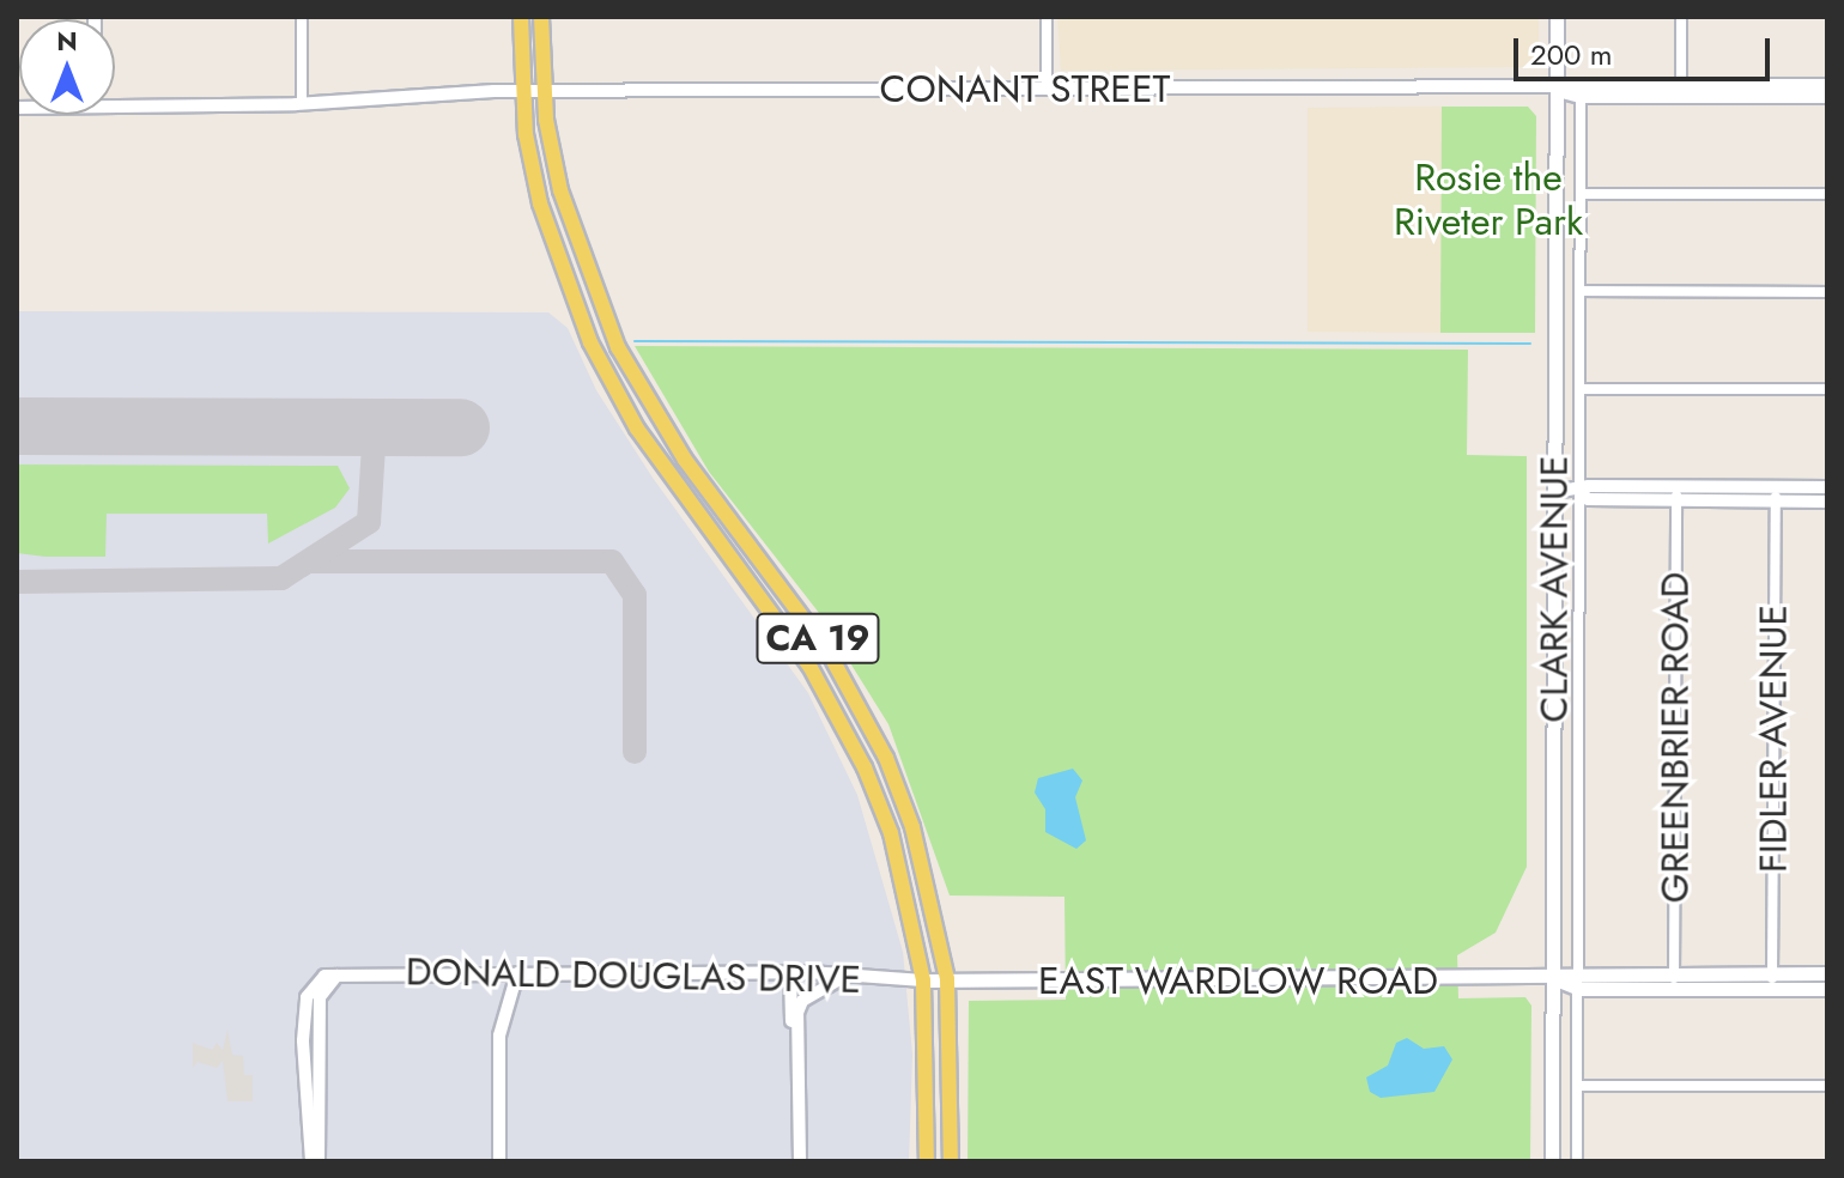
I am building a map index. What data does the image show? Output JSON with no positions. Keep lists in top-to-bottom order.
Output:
{
  "streets": {
    "main road": ["CLARK AVENUE", "CA 19", "EAST WARDLOW ROAD"],
    "street": [
      "CONANT STREET",
      "GREENBRIER ROAD",
      "FIDLER AVENUE",
      "DONALD DOUGLAS DRIVE"
    ]
  },
  "crossings": [
    ["CONANT STREET", "CLARK AVENUE"],
    ["CONANT STREET", "CA 19"],
    ["CLARK AVENUE", "EAST WARDLOW ROAD"],
    ["CA 19", "DONALD DOUGLAS DRIVE"],
    ["CA 19", "EAST WARDLOW ROAD"],
    ["GREENBRIER ROAD", "EAST WARDLOW ROAD"],
    ["FIDLER AVENUE", "EAST WARDLOW ROAD"],
    ["DONALD DOUGLAS DRIVE", "EAST WARDLOW ROAD"]
  ],
  "parks": ["Rosie the Riveter Park"],
  "scale_bar": "200 m",
  "north": "top"
}
